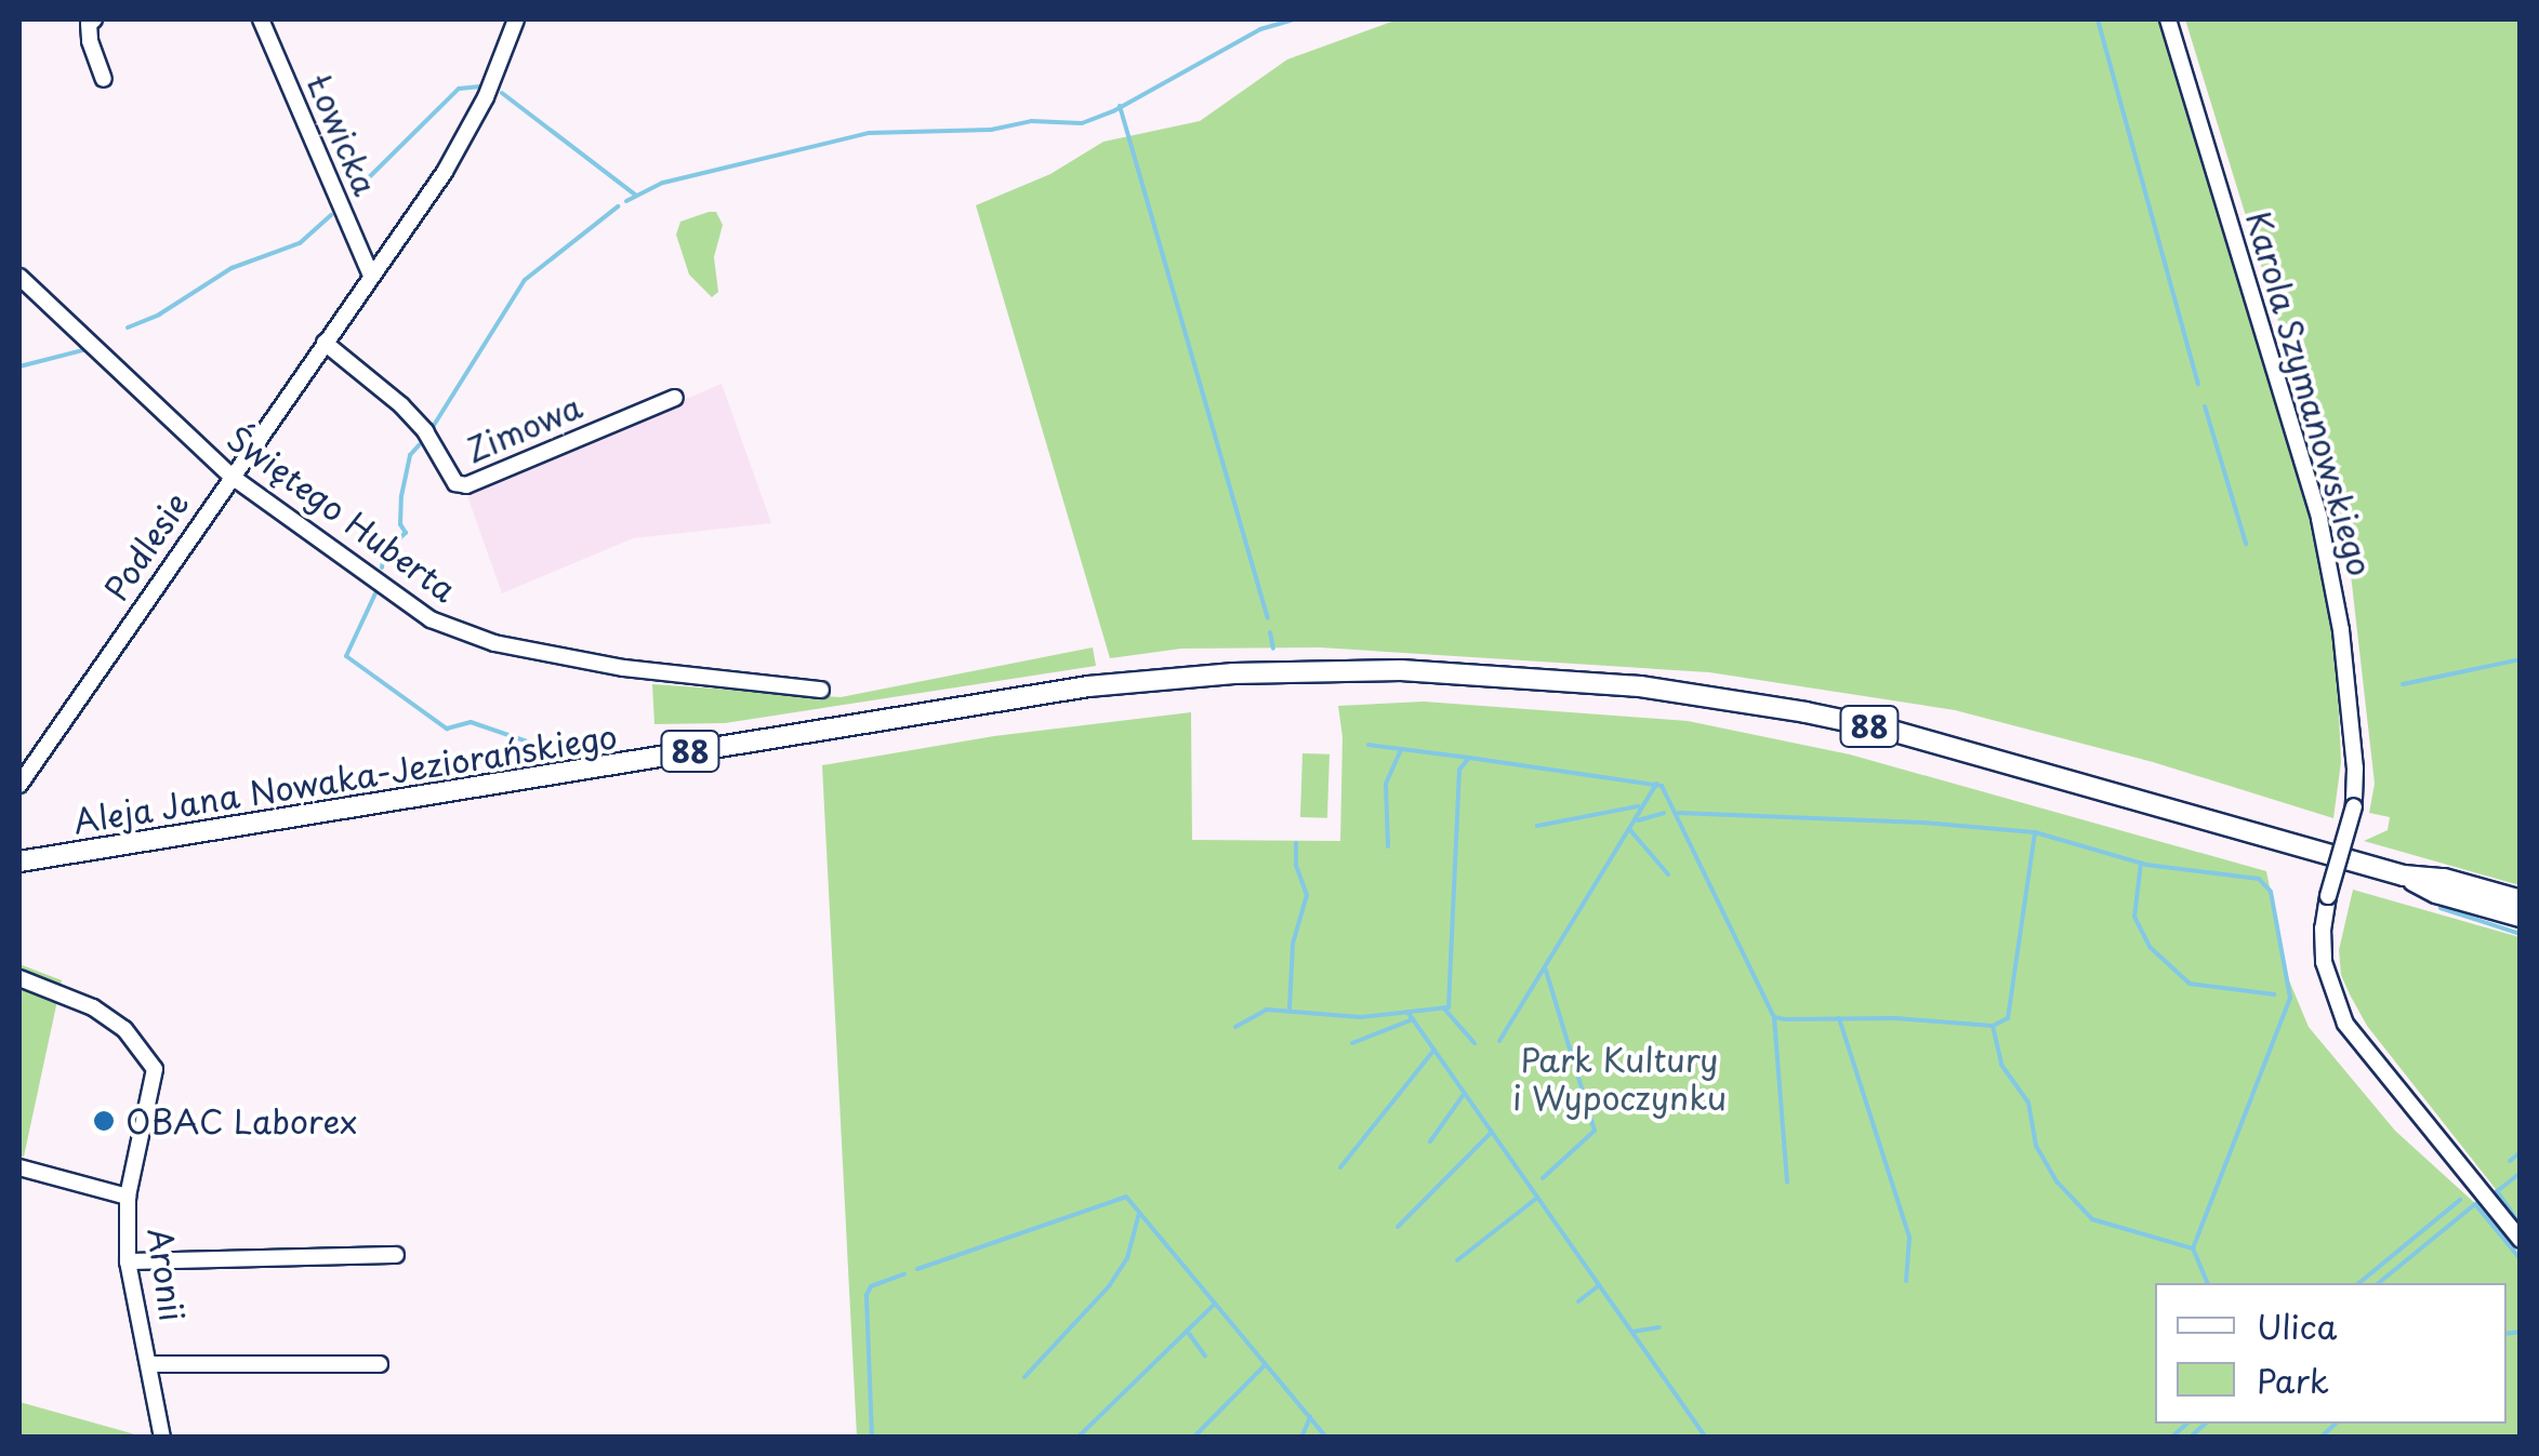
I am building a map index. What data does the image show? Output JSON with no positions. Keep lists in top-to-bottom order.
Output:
{
  "streets": {
    "main road": ["88", "Aleja Jana Nowaka-Jeziorańskiego"],
    "street": [
      "Łowicka",
      "Karola Szymanowskiego",
      "Zimowa",
      "Świętego Huberta",
      "Podlesie",
      "Aronii"
    ]
  },
  "crossings": [
    ["Łowicka", "Podlesie"],
    ["Zimowa", "Podlesie"],
    ["Świętego Huberta", "Podlesie"]
  ],
  "parks": ["Park Kultury i Wypoczynku"],
  "places": ["OBAC Laborex"],
  "legend": ["Ulica", "Park"]
}
